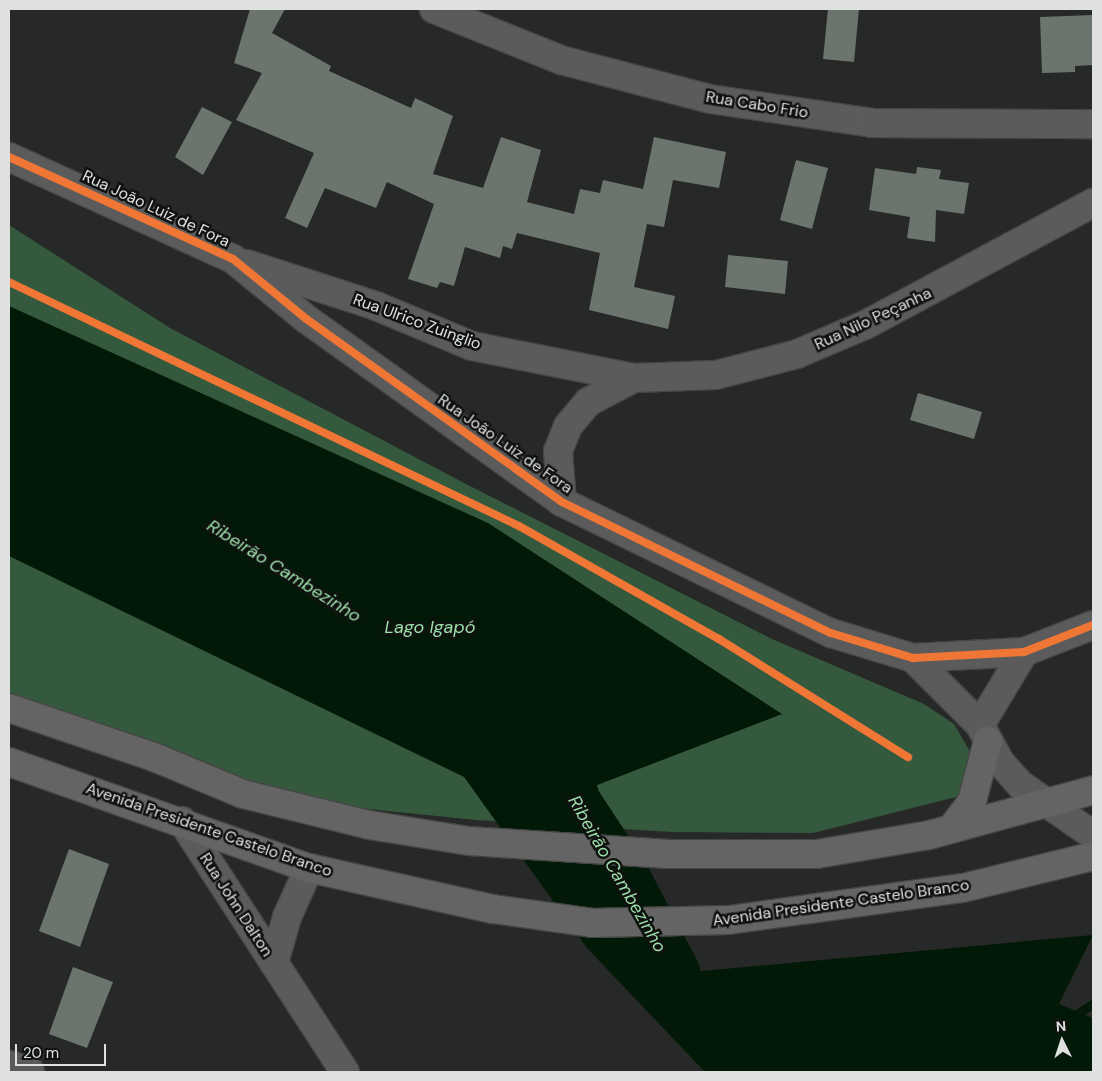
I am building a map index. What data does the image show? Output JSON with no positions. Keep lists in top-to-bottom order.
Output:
{
  "streets": {
    "main road": ["Avenida Presidente Castelo Branco"],
    "street": [
      "Rua Cabo Frio",
      "Rua João Luiz de Fora",
      "Rua Nilo Peçanha",
      "Rua Ulrico Zuinglio",
      "Rua John Dalton"
    ]
  },
  "crossings": [
    ["Rua João Luiz de Fora", "Rua Ulrico Zuinglio"],
    ["Rua Nilo Peçanha", "Rua Ulrico Zuinglio"],
    ["Avenida Presidente Castelo Branco", "Rua John Dalton"]
  ],
  "water": ["Ribeirão Cambezinho", "Lago Igapó"],
  "scale_bar": "20 m",
  "north": "top"
}
